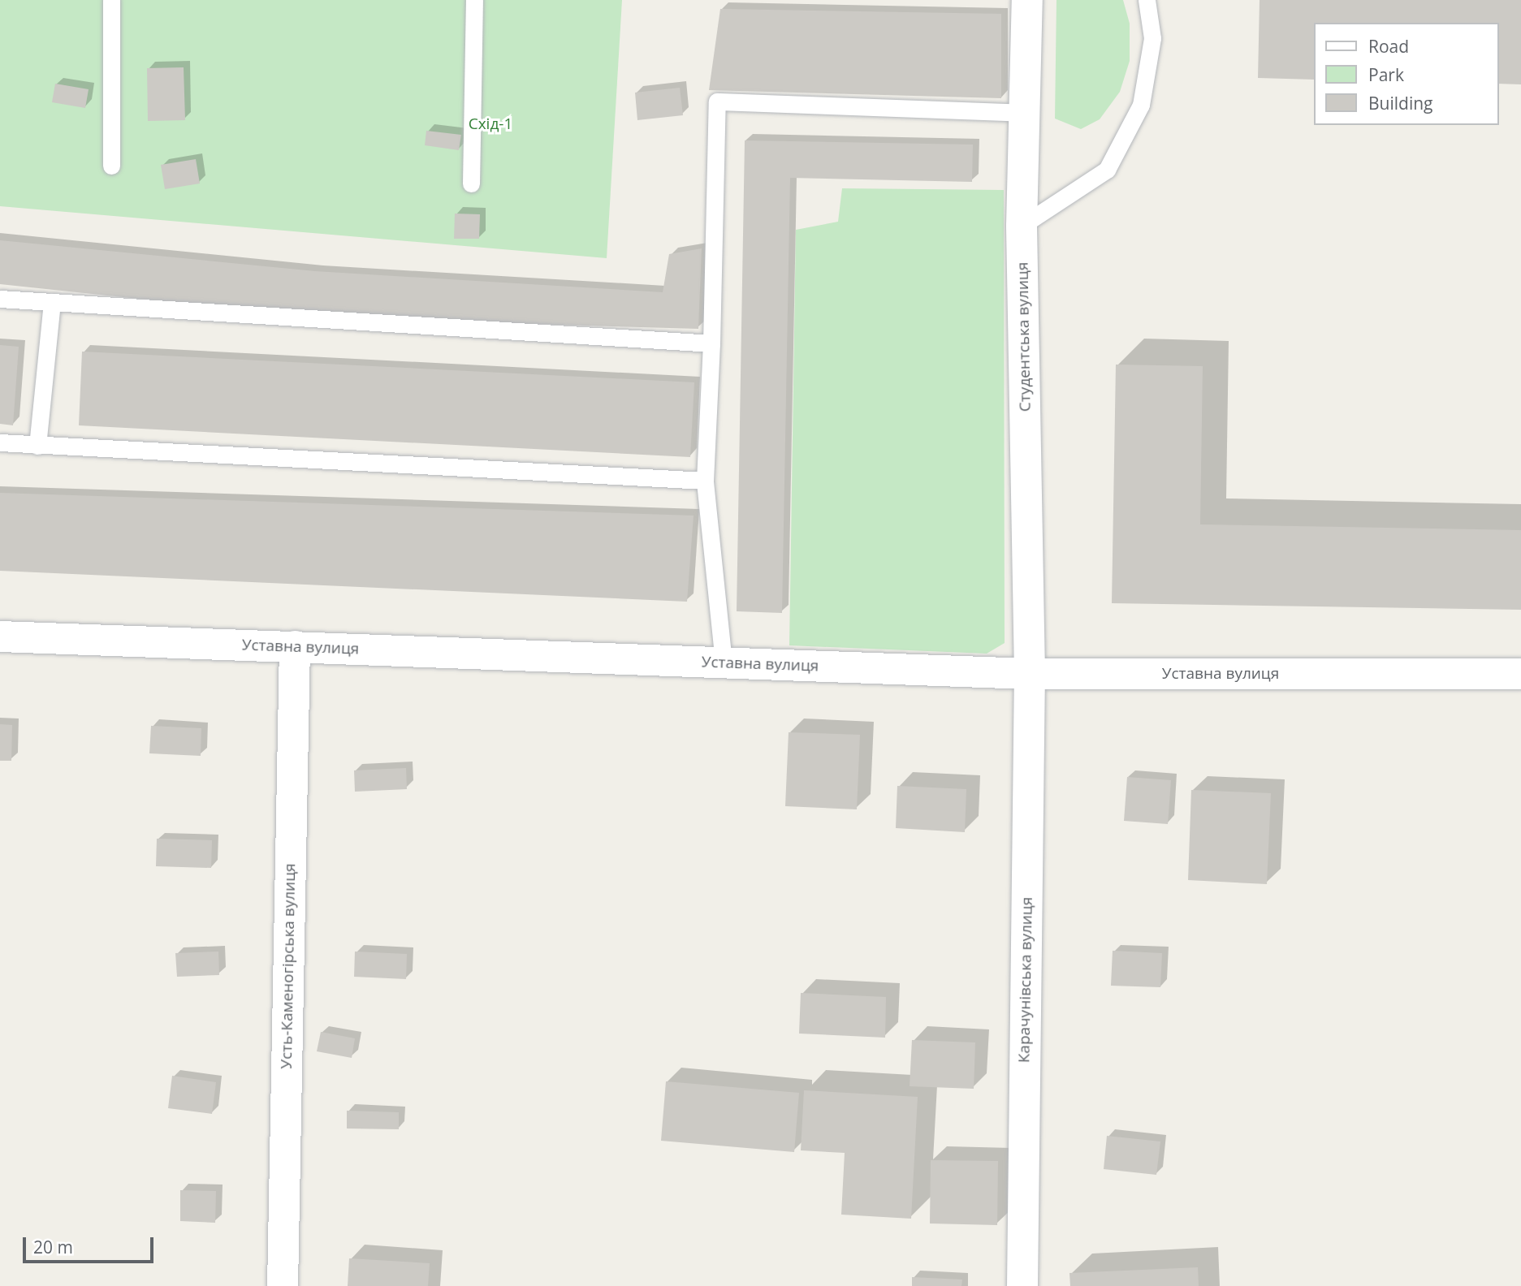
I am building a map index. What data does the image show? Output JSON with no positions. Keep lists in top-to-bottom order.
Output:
{
  "streets": {
    "street": [
      "Студентська вулиця",
      "Уставна вулиця",
      "Усть-Каменогірська вулиця",
      "Карачунівська вулиця"
    ]
  },
  "crossings": [
    ["Студентська вулиця", "Уставна вулиця"],
    ["Студентська вулиця", "Карачунівська вулиця"],
    ["Уставна вулиця", "Усть-Каменогірська вулиця"],
    ["Уставна вулиця", "Карачунівська вулиця"]
  ],
  "parks": ["Схід-1"],
  "legend": ["Road", "Park", "Building"],
  "scale_bar": "20 m"
}
